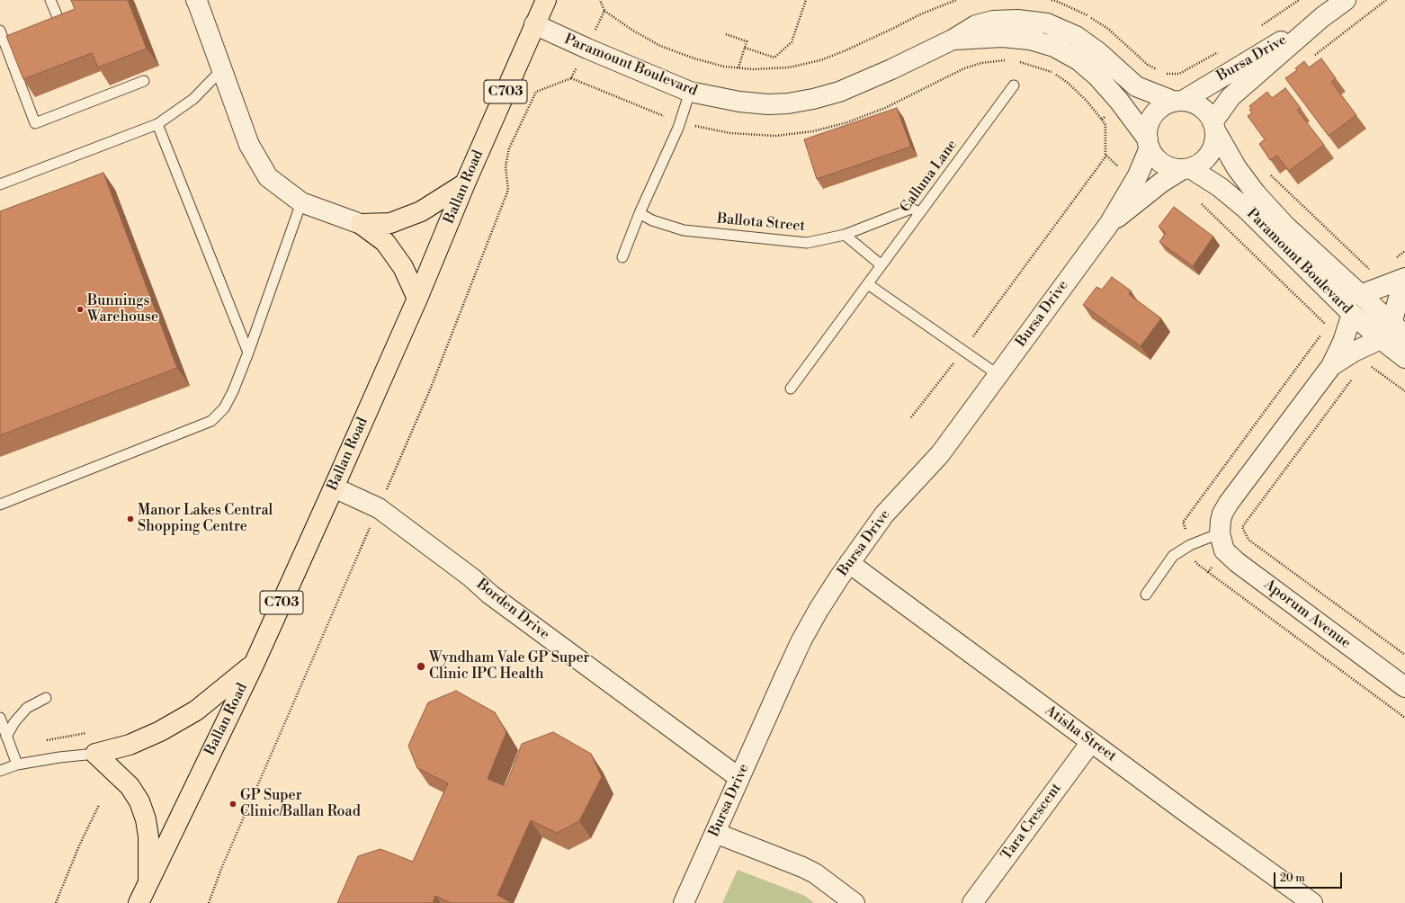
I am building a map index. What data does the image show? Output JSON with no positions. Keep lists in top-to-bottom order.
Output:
{
  "streets": {
    "main road": ["C703", "Ballan Road"],
    "street": [
      "Bursa Drive",
      "Paramount Boulevard",
      "Borden Drive",
      "Aporum Avenue",
      "Atisha Street",
      "Tara Crescent"
    ],
    "lane": ["Calluna Lane", "Ballota Street"]
  },
  "crossings": [
    ["Bursa Drive", "Paramount Boulevard"],
    ["Bursa Drive", "Borden Drive"],
    ["Bursa Drive", "Atisha Street"],
    ["Paramount Boulevard", "Ballan Road"],
    ["Paramount Boulevard", "Aporum Avenue"],
    ["Calluna Lane", "Ballota Street"],
    ["Ballan Road", "Borden Drive"],
    ["Atisha Street", "Tara Crescent"]
  ],
  "places": [
    "Bunnings Warehouse",
    "Manor Lakes Central Shopping Centre",
    "Wyndham Vale GP Super Clinic IPC Health",
    "GP Super Clinic/Ballan Road"
  ],
  "scale_bar": "20 m"
}
